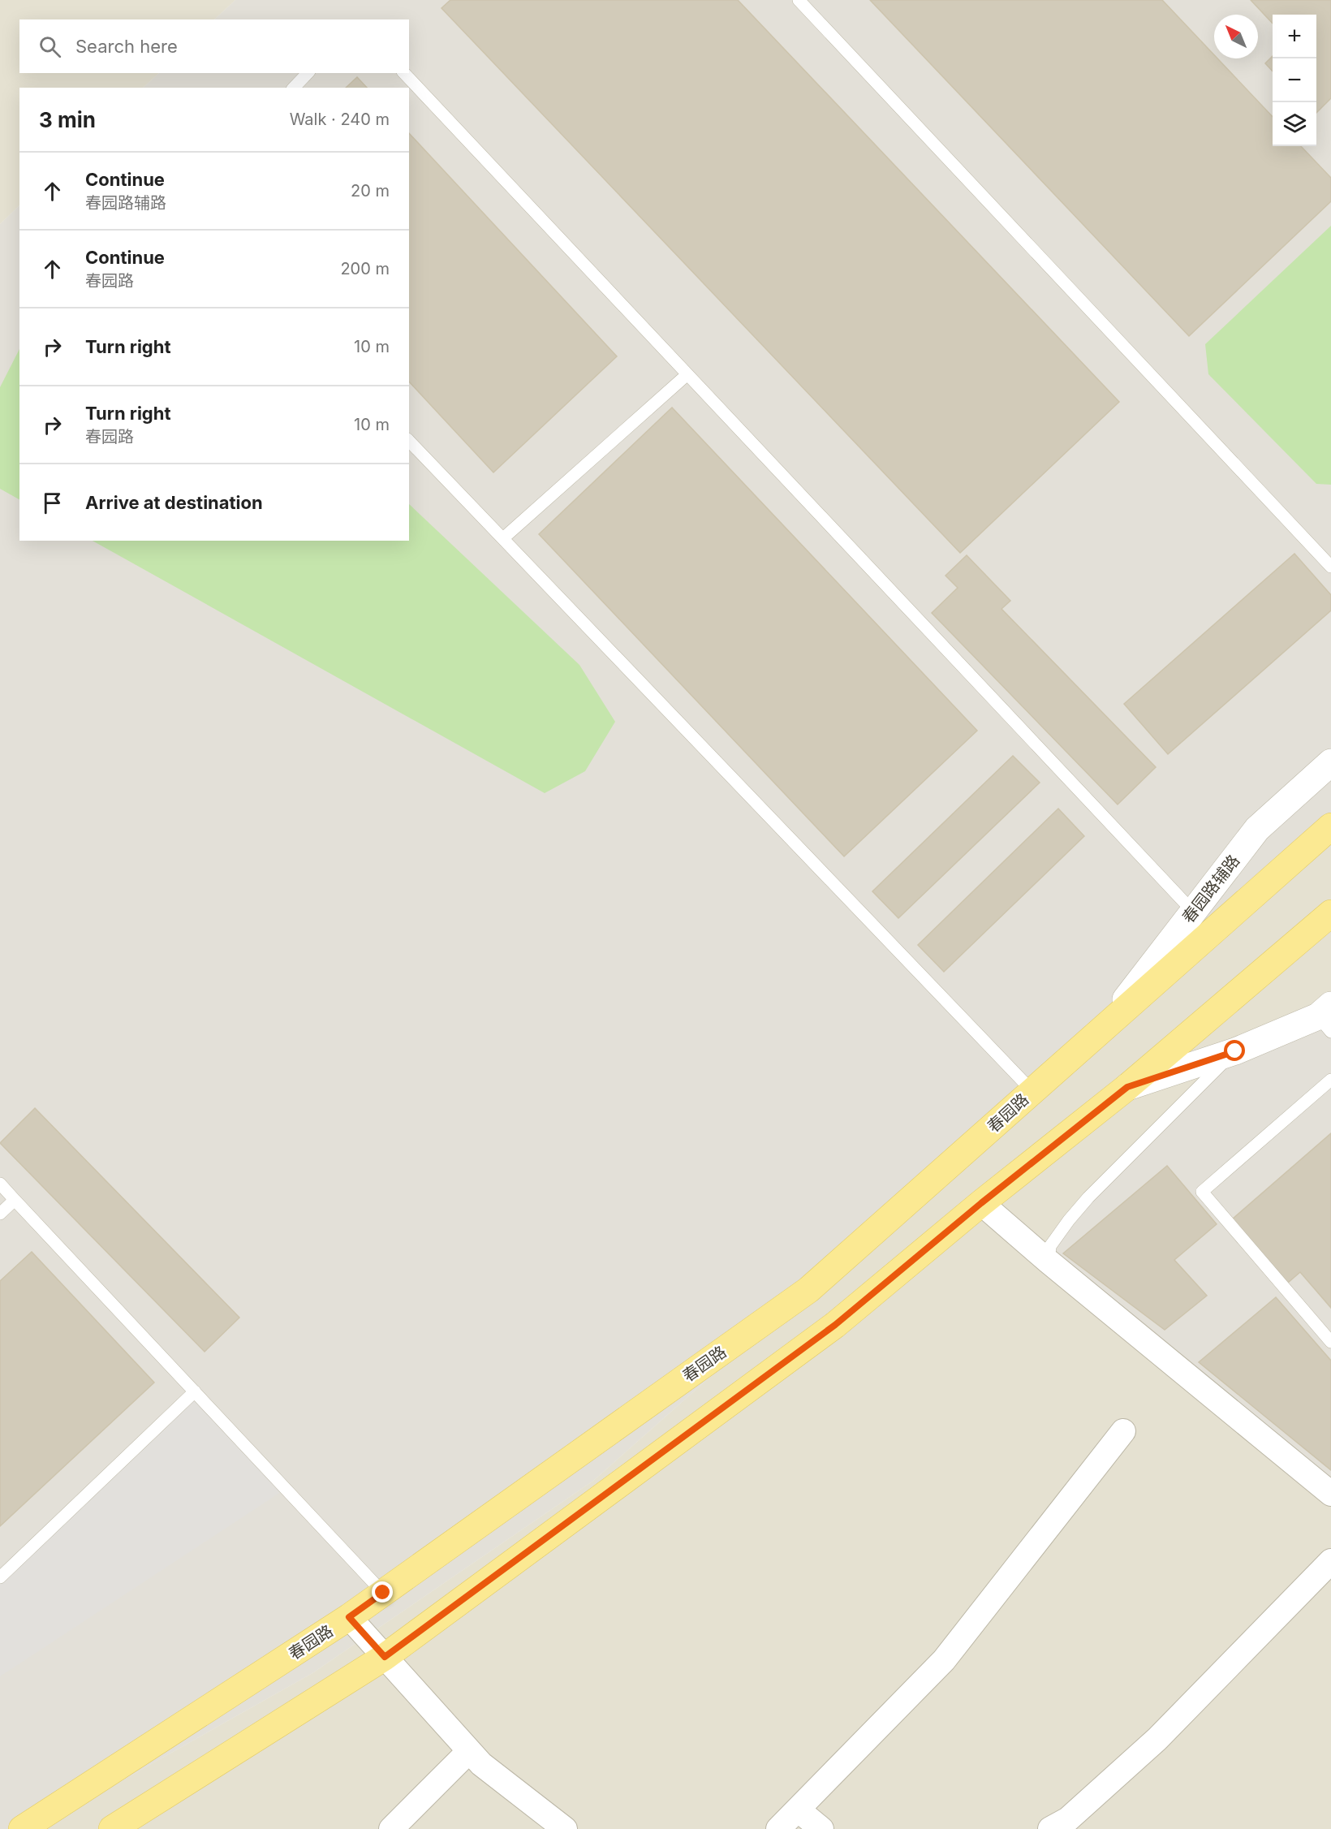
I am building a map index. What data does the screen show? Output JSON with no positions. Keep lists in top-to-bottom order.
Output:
{
  "streets": {
    "main road": ["春园路"],
    "street": ["春园路辅路"]
  },
  "crossings": [
    ["春园路辅路", "春园路"]
  ],
  "north": "top left",
  "page": {
    "map_buttons": ["+", "−"],
    "search": "Search here",
    "heading": ["3 min", "Walk · 240 m"],
    "list": [
      ["Continue", "春园路辅路", "20 m"],
      ["Continue", "春园路", "200 m"],
      ["Turn right", "10 m"],
      ["Turn right", "春园路", "10 m"],
      "Arrive at destination"
    ]
  }
}
